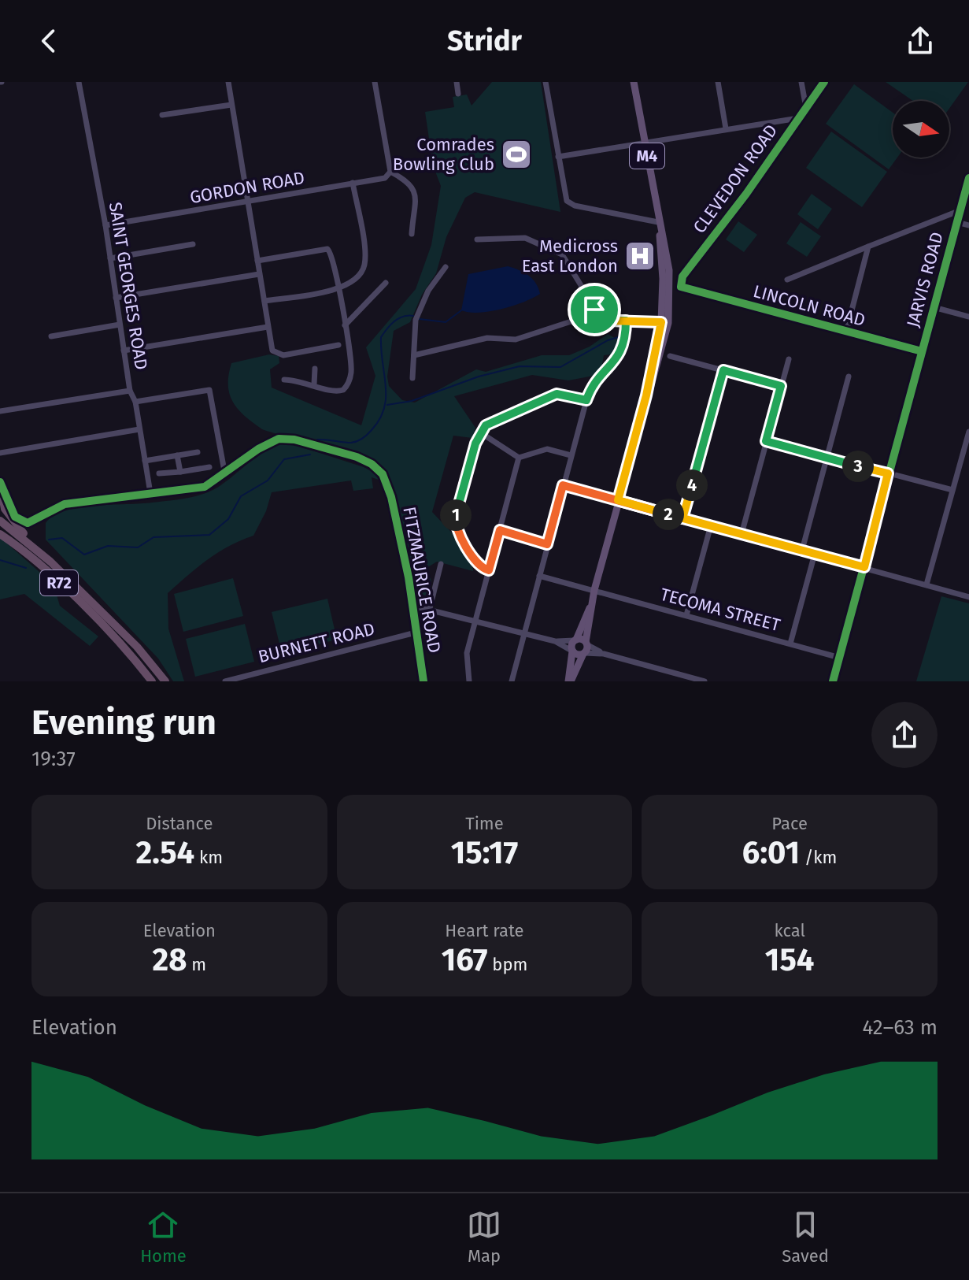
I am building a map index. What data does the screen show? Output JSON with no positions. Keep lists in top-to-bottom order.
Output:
{
  "streets": {
    "highway": ["R72"],
    "main road": ["M4"],
    "street": [
      "CLEVEDON ROAD",
      "GORDON ROAD",
      "JARVIS ROAD",
      "SAINT GEORGES ROAD",
      "LINCOLN ROAD",
      "FITZMAURICE ROAD",
      "TECOMA STREET",
      "BURNETT ROAD"
    ]
  },
  "crossings": [
    ["M4", "TECOMA STREET"],
    ["CLEVEDON ROAD", "LINCOLN ROAD"],
    ["GORDON ROAD", "SAINT GEORGES ROAD"],
    ["JARVIS ROAD", "LINCOLN ROAD"],
    ["JARVIS ROAD", "TECOMA STREET"],
    ["SAINT GEORGES ROAD", "FITZMAURICE ROAD"],
    ["FITZMAURICE ROAD", "BURNETT ROAD"]
  ],
  "places": {
    "sports": ["Comrades Bowling Club"],
    "hospital": ["Medicross East London"]
  },
  "north": "right",
  "page": {
    "header": "Stridr",
    "pins": [
      "3",
      "4",
      "2",
      "1"
    ],
    "heading": ["Evening run", "19:37"],
    "stats": [
      ["Distance", "2.54 km"],
      ["Time", "15:17"],
      ["Pace", "6:01 /km"],
      ["Elevation", "28 m"],
      ["Heart rate", "167 bpm"],
      ["kcal", "154"]
    ],
    "chart": ["Elevation", "42–63 m"],
    "tabs": ["Home", "Map", "Saved"]
  }
}
